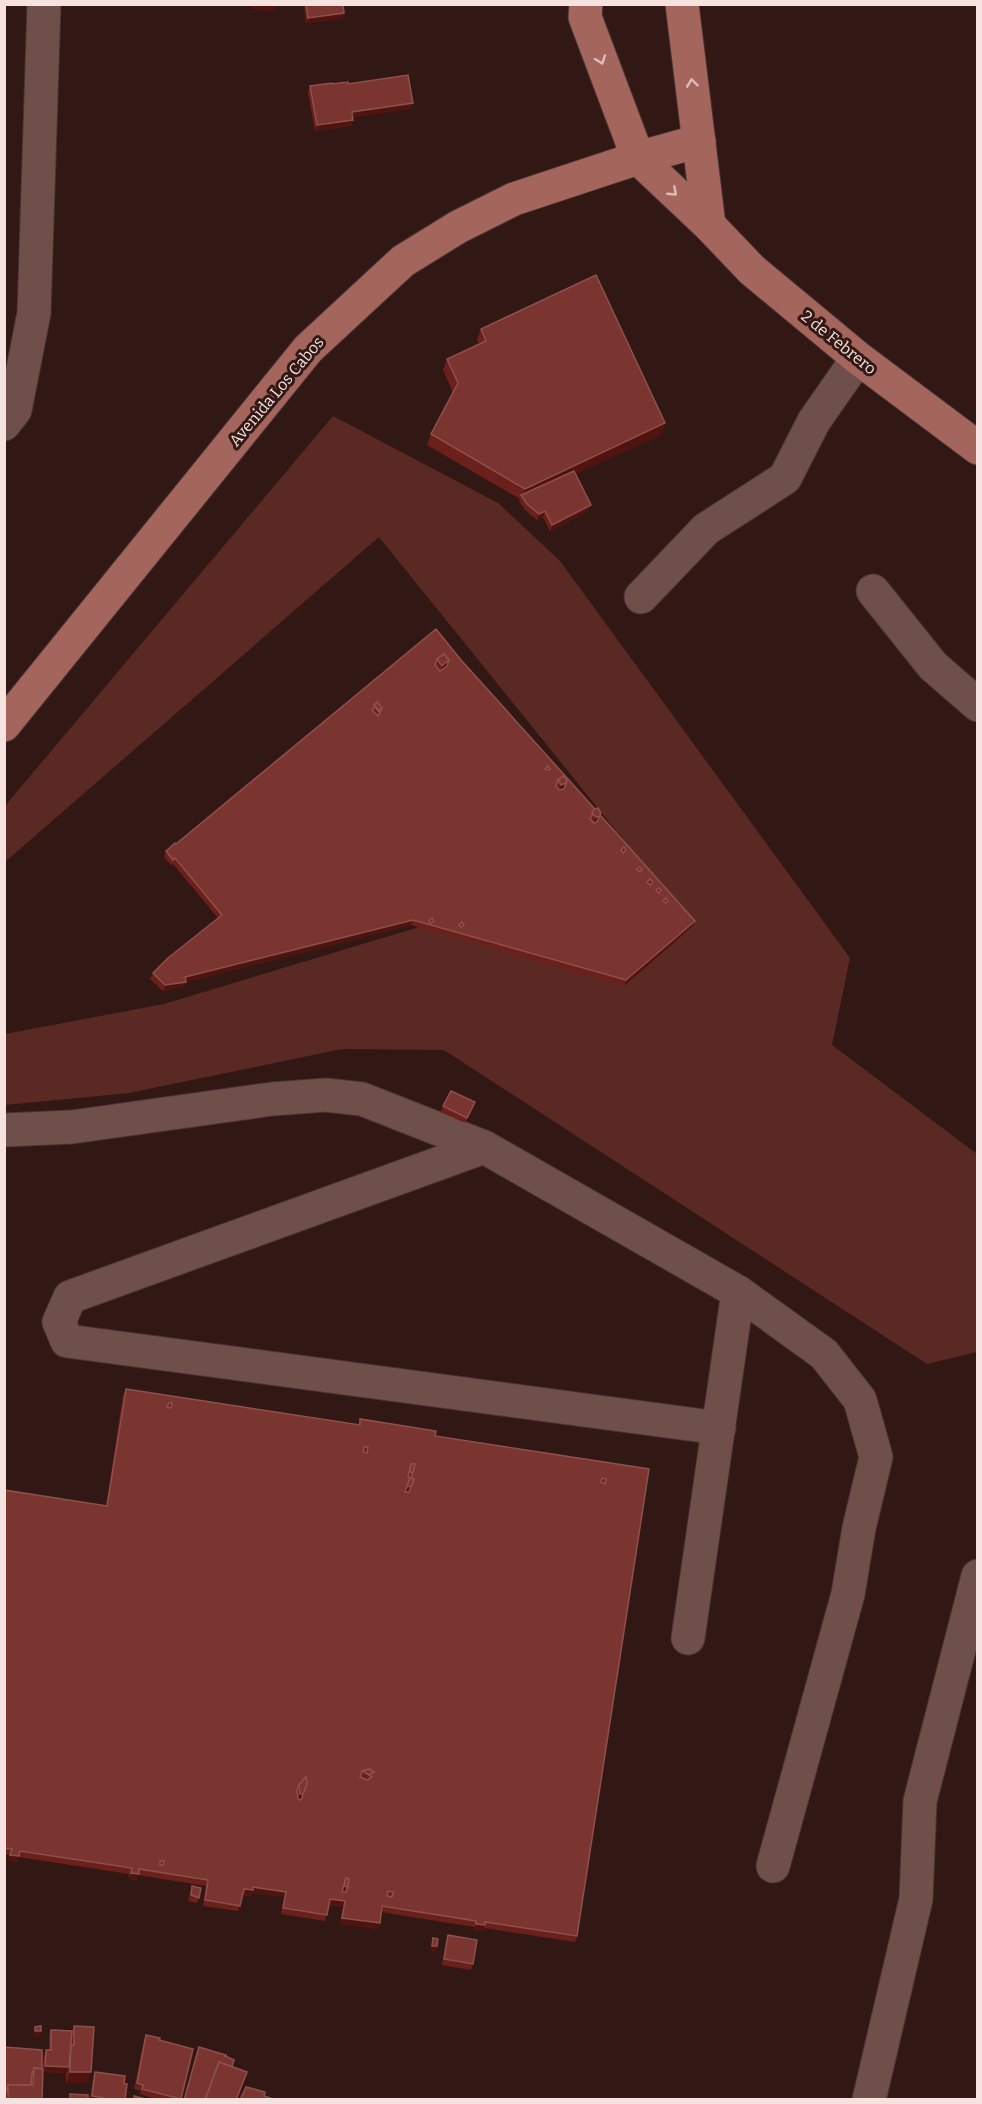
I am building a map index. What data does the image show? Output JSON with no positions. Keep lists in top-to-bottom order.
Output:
{
  "streets": {
    "main road": ["2 de Febrero", "Avenida Los Cabos"]
  },
  "crossings": [
    ["2 de Febrero", "Avenida Los Cabos"]
  ]
}
